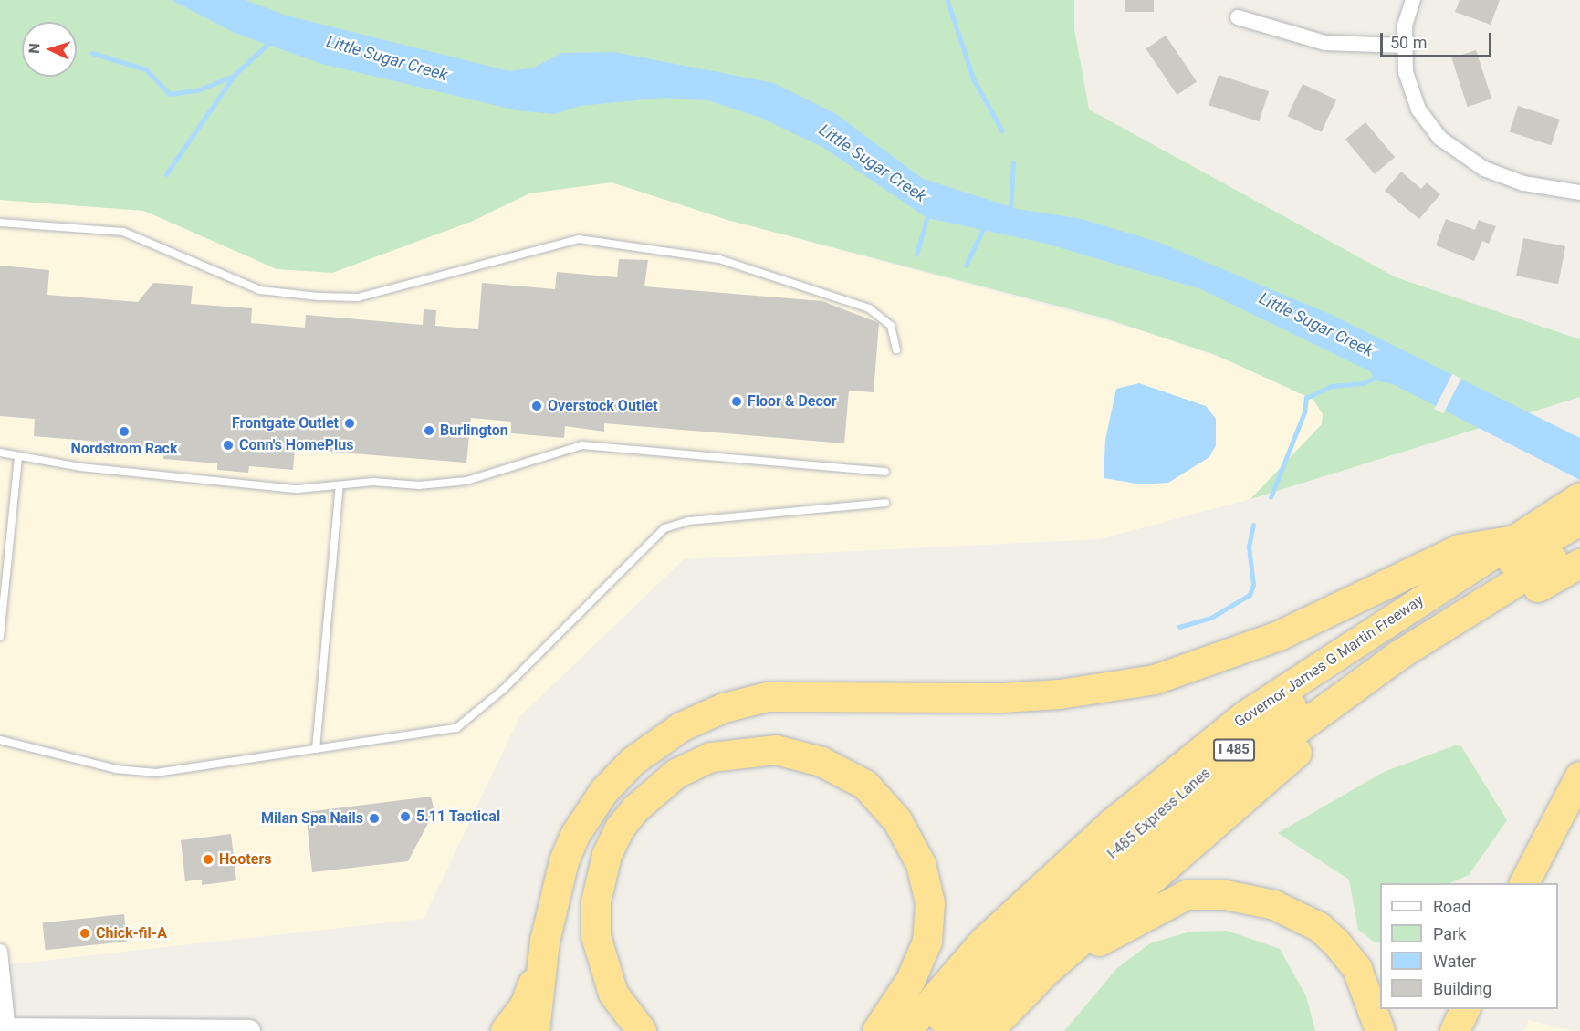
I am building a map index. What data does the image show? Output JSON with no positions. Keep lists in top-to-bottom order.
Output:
{
  "streets": {
    "highway": ["Governor James G Martin Freeway", "I 485", "I-485 Express Lanes"]
  },
  "crossings": [
    ["Governor James G Martin Freeway", "I-485 Express Lanes"]
  ],
  "water": ["Little Sugar Creek"],
  "places": [
    "Floor & Decor",
    "Overstock Outlet",
    "Frontgate Outlet",
    "Burlington",
    "Nordstrom Rack",
    "Conn's HomePlus",
    "5.11 Tactical",
    "Milan Spa Nails",
    "Hooters",
    "Chick-fil-A"
  ],
  "legend": [
    "Road",
    "Park",
    "Water",
    "Building"
  ],
  "scale_bar": "50 m",
  "north": "left"
}
